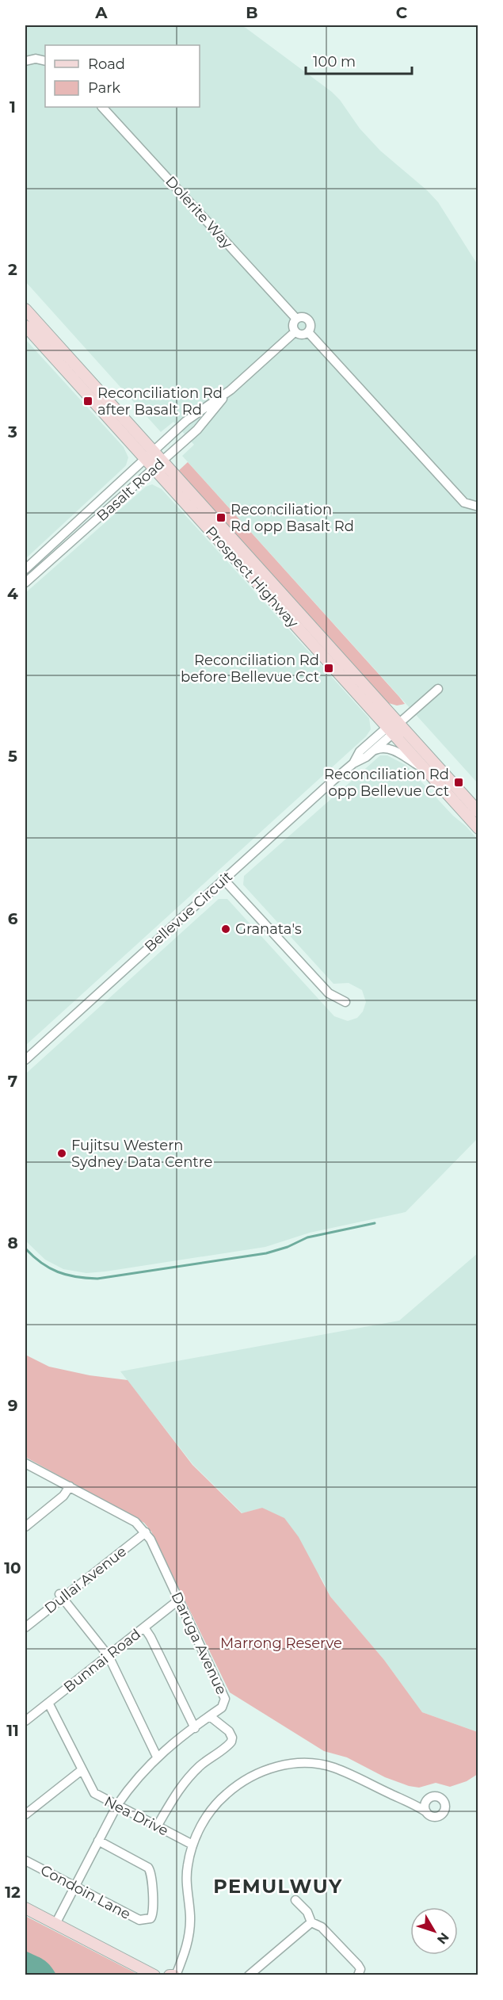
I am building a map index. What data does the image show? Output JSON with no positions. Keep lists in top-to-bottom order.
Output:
{
  "streets": {
    "main road": ["Prospect Highway"],
    "street": [
      "Dolerite Way",
      "Basalt Road",
      "Bellevue Circuit",
      "Dullai Avenue",
      "Daruga Avenue",
      "Bunnai Road",
      "Nea Drive",
      "Condoin Lane"
    ]
  },
  "crossings": [
    ["Dolerite Way", "Basalt Road"],
    ["Basalt Road", "Prospect Highway"],
    ["Prospect Highway", "Bellevue Circuit"],
    ["Dullai Avenue", "Daruga Avenue"],
    ["Daruga Avenue", "Bunnai Road"],
    ["Daruga Avenue", "Nea Drive"],
    ["Daruga Avenue", "Condoin Lane"],
    ["Bunnai Road", "Nea Drive"]
  ],
  "districts": ["PEMULWUY"],
  "parks": ["Marrong Reserve"],
  "places": {
    "transit": [
      "Reconciliation Rd after Basalt Rd",
      "Reconciliation Rd opp Basalt Rd",
      "Reconciliation Rd before Bellevue Cct",
      "Reconciliation Rd opp Bellevue Cct"
    ],
    "other": ["Granata's", "Fujitsu Western Sydney Data Centre"]
  },
  "legend": ["Road", "Park"],
  "scale_bar": "100 m",
  "north": "bottom right",
  "grid": {
    "columns": ["A", "B", "C"],
    "rows": [
      "1",
      "2",
      "3",
      "4",
      "5",
      "6",
      "7",
      "8",
      "9",
      "10",
      "11",
      "12"
    ]
  }
}
